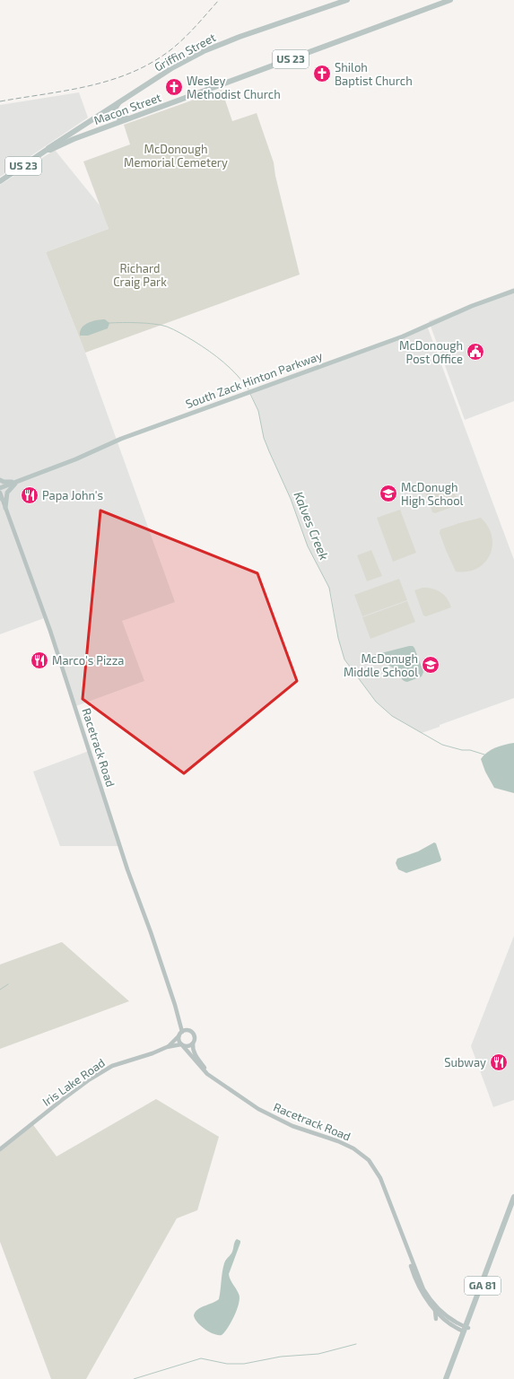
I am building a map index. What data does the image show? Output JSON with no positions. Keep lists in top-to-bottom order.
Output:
{
  "streets": {
    "main road": [
      "Griffin Street",
      "US 23",
      "Macon Street",
      "South Zack Hinton Parkway",
      "GA 81"
    ],
    "street": ["Racetrack Road", "Iris Lake Road"]
  },
  "crossings": [
    ["Griffin Street", "Macon Street"],
    ["Racetrack Road", "Iris Lake Road"],
    ["Racetrack Road", "GA 81"]
  ],
  "water": ["Kalves Creek"],
  "parks": ["McDonough Memorial Cemetery", "Richard Craig Park"],
  "places": {
    "church": ["Shiloh Baptist Church", "Wesley Methodist Church"],
    "public building": ["McDonough Post Office"],
    "school or university": ["McDonugh High School", "McDonugh Middle School"],
    "restaurant": ["Papa John's", "Marco's Pizza", "Subway"]
  }
}
